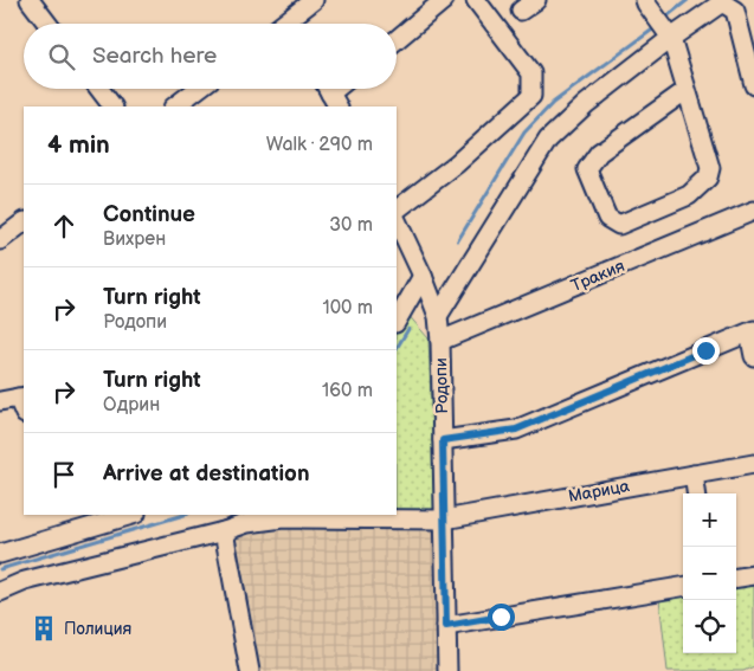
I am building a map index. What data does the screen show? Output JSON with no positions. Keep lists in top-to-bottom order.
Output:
{
  "streets": {
    "street": ["Тракия", "Родопи", "Марица"]
  },
  "crossings": [
    ["Тракия", "Родопи"],
    ["Родопи", "Марица"]
  ],
  "places": {
    "building": ["Полиция"]
  },
  "page": {
    "search": "Search here",
    "heading": ["4 min", "Walk · 290 m"],
    "list": [
      ["Continue", "Вихрен", "30 m"],
      ["Turn right", "Родопи", "100 m"],
      ["Turn right", "Одрин", "160 m"],
      "Arrive at destination"
    ],
    "map_buttons": ["+", "−"]
  }
}
